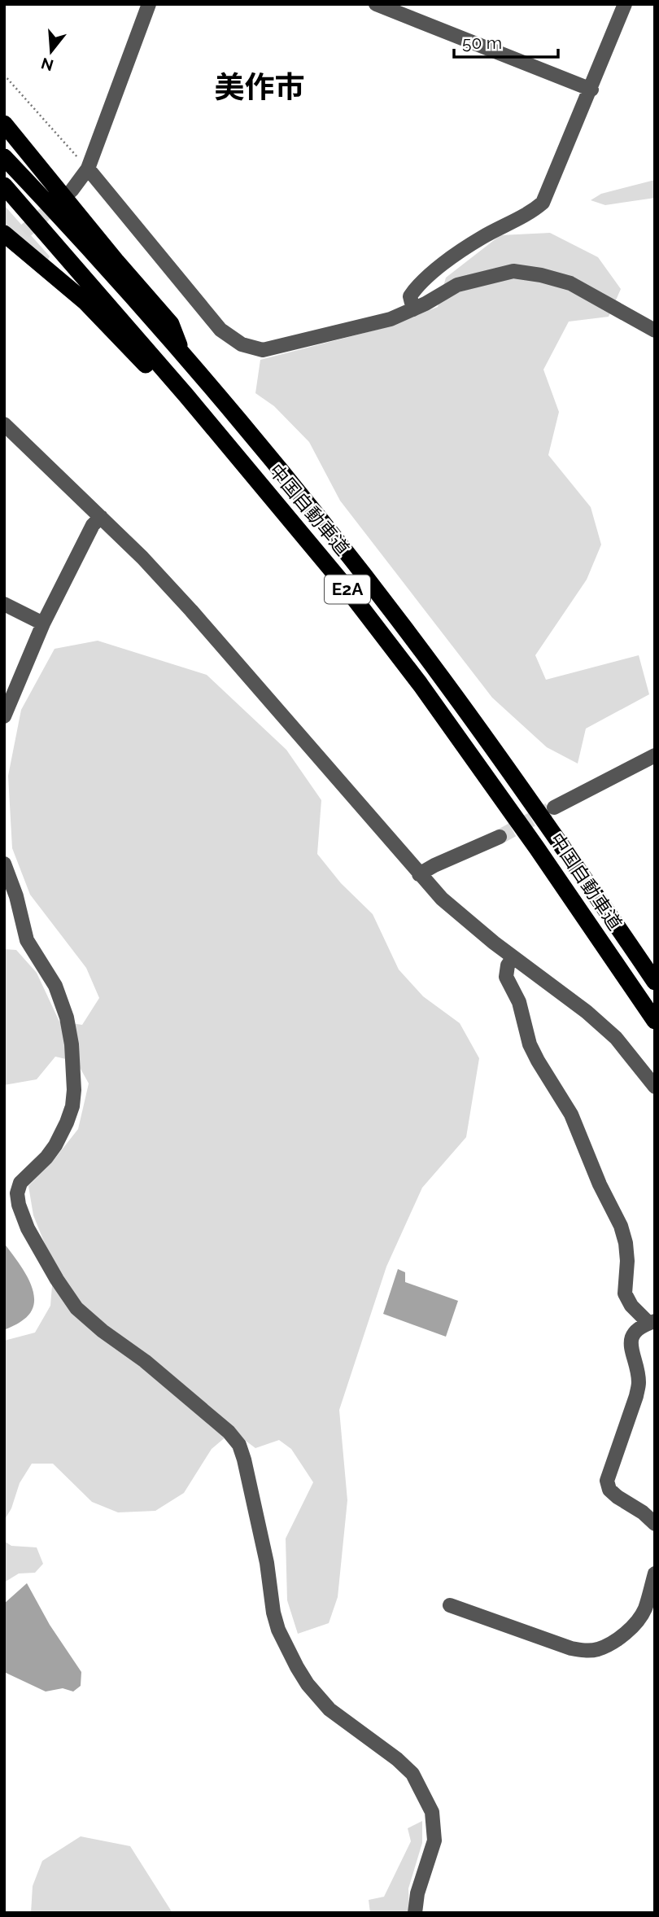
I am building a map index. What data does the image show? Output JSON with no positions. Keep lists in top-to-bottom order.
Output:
{
  "streets": {
    "highway": ["中国自動車道", "E2A"]
  },
  "districts": ["美作市"],
  "scale_bar": "50 m",
  "north": "bottom"
}
